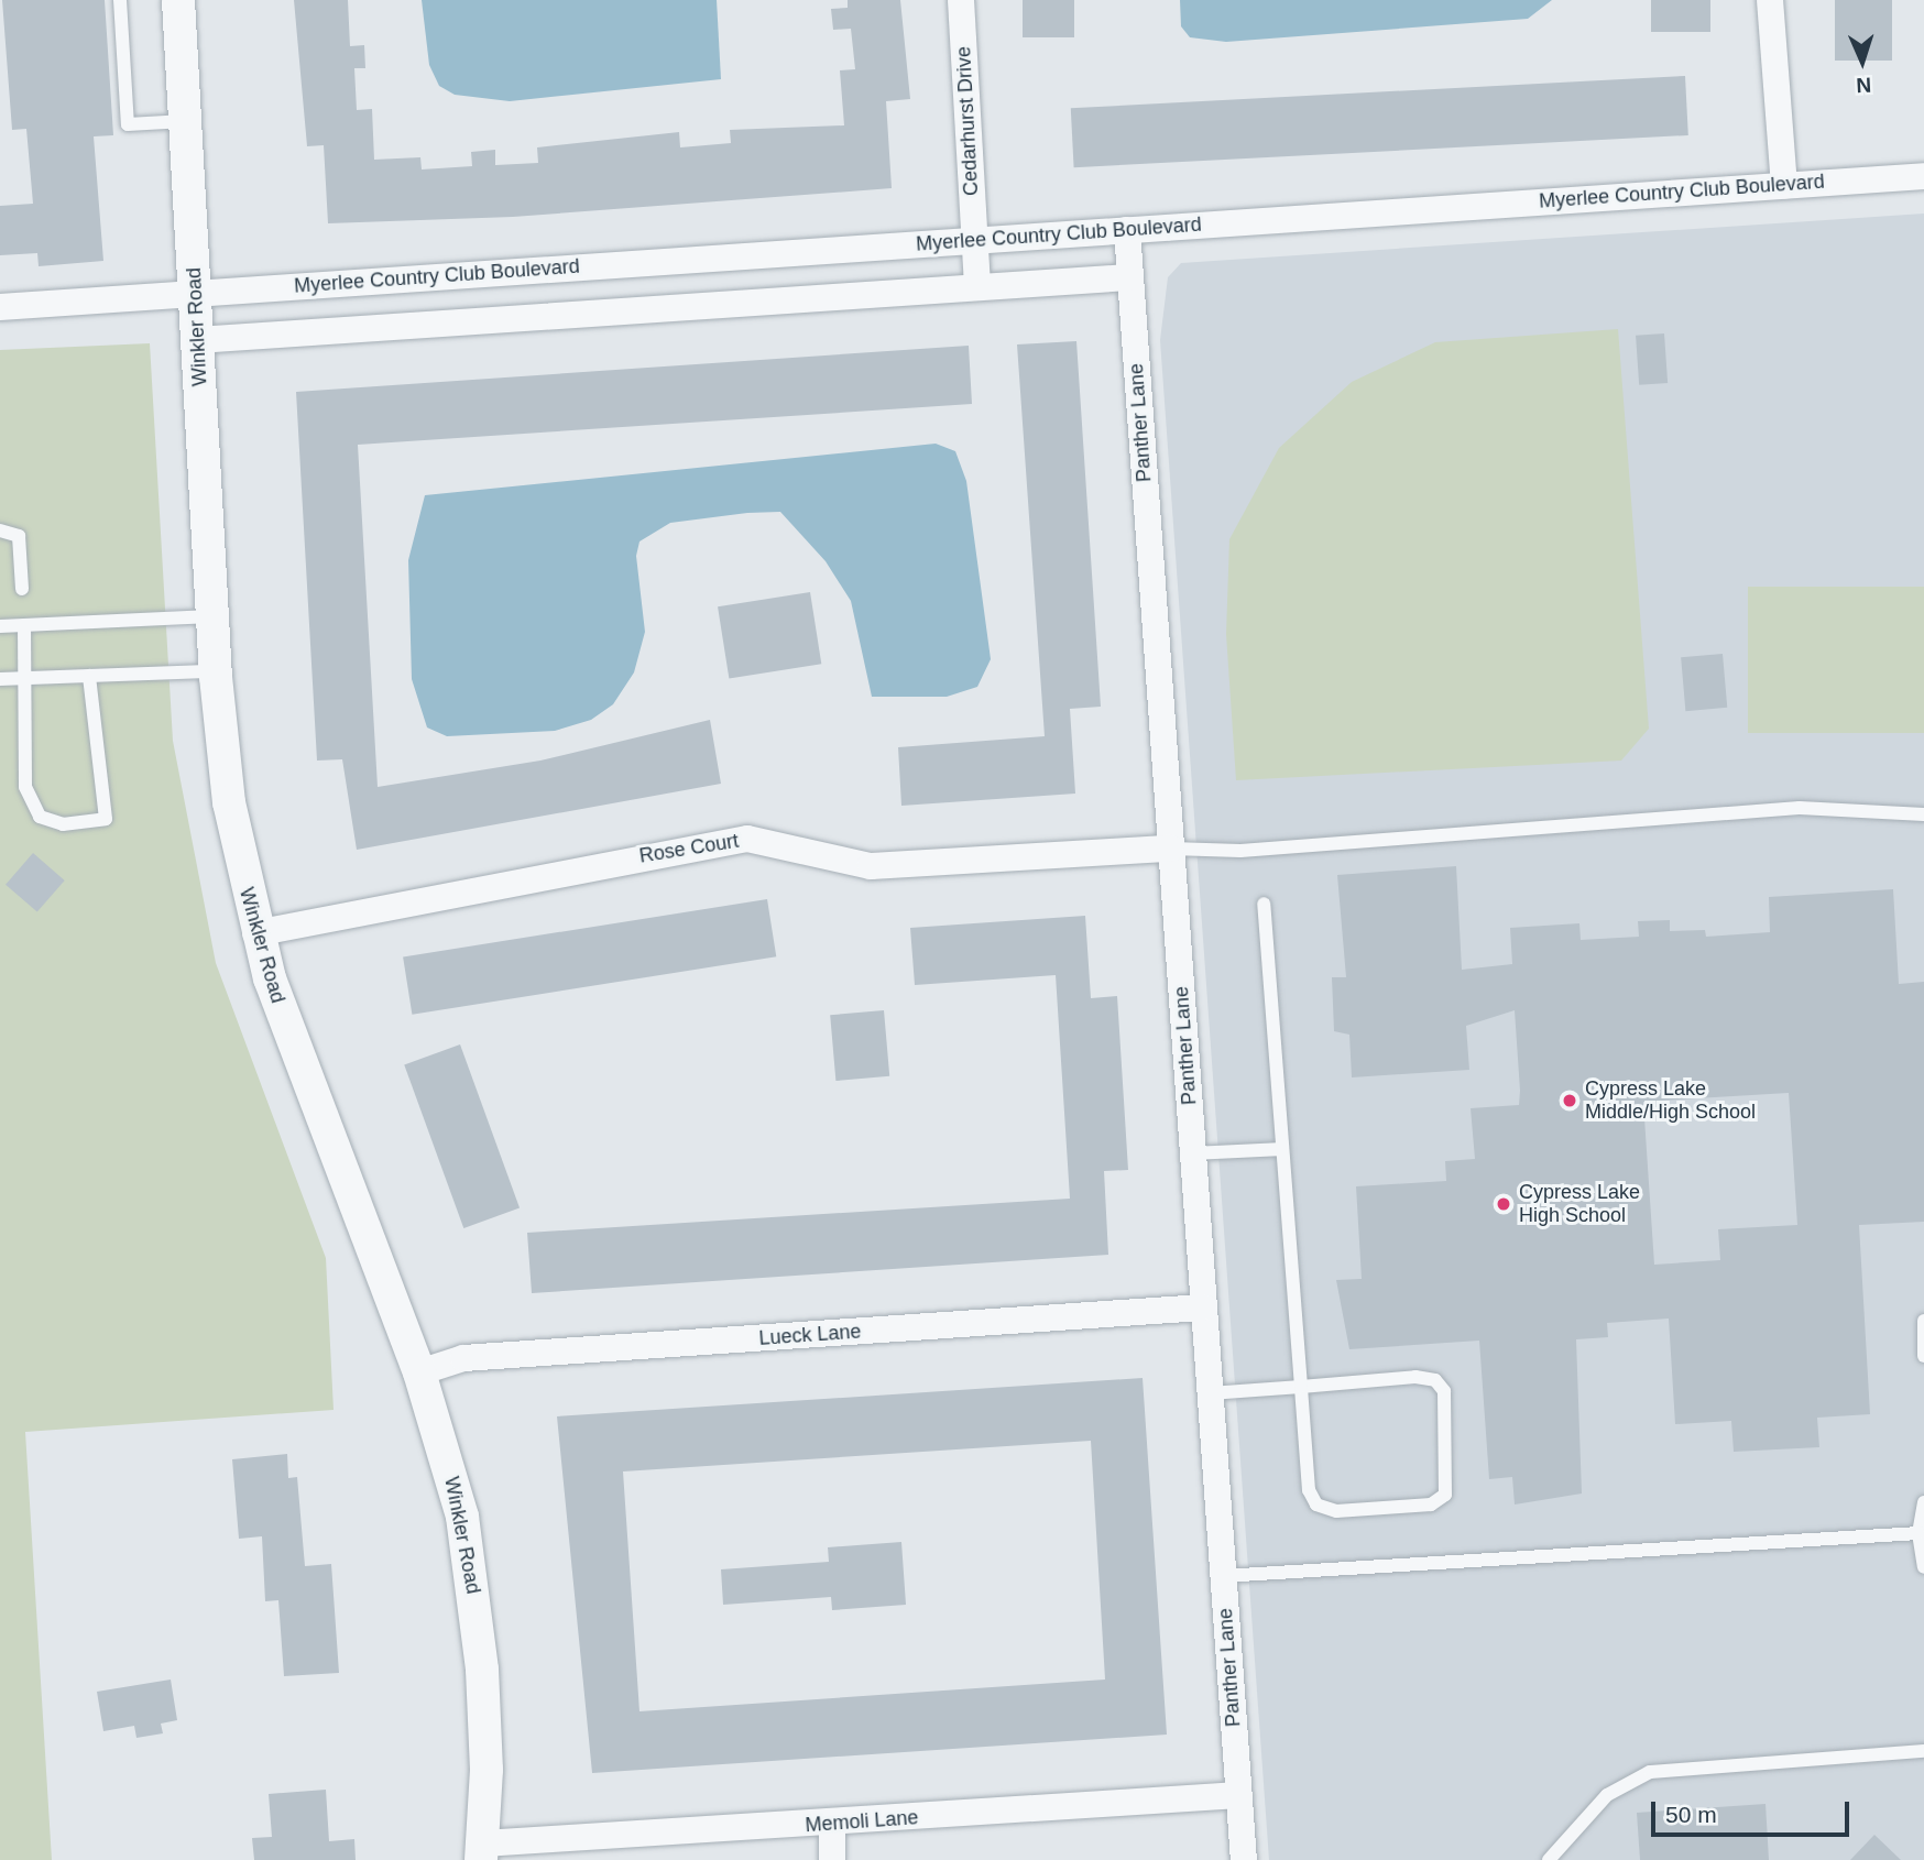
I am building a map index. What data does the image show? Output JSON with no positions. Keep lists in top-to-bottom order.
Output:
{
  "streets": {
    "street": [
      "Cedarhurst Drive",
      "Myerlee Country Club Boulevard",
      "Winkler Road",
      "Panther Lane",
      "Rose Court",
      "Lueck Lane",
      "Memoli Lane"
    ]
  },
  "crossings": [
    ["Cedarhurst Drive", "Myerlee Country Club Boulevard"],
    ["Myerlee Country Club Boulevard", "Winkler Road"],
    ["Myerlee Country Club Boulevard", "Panther Lane"],
    ["Winkler Road", "Rose Court"],
    ["Winkler Road", "Lueck Lane"],
    ["Winkler Road", "Memoli Lane"],
    ["Panther Lane", "Rose Court"],
    ["Panther Lane", "Lueck Lane"],
    ["Panther Lane", "Memoli Lane"]
  ],
  "places": ["Cypress Lake Middle/High School", "Cypress Lake High School"],
  "scale_bar": "50 m",
  "north": "bottom"
}
